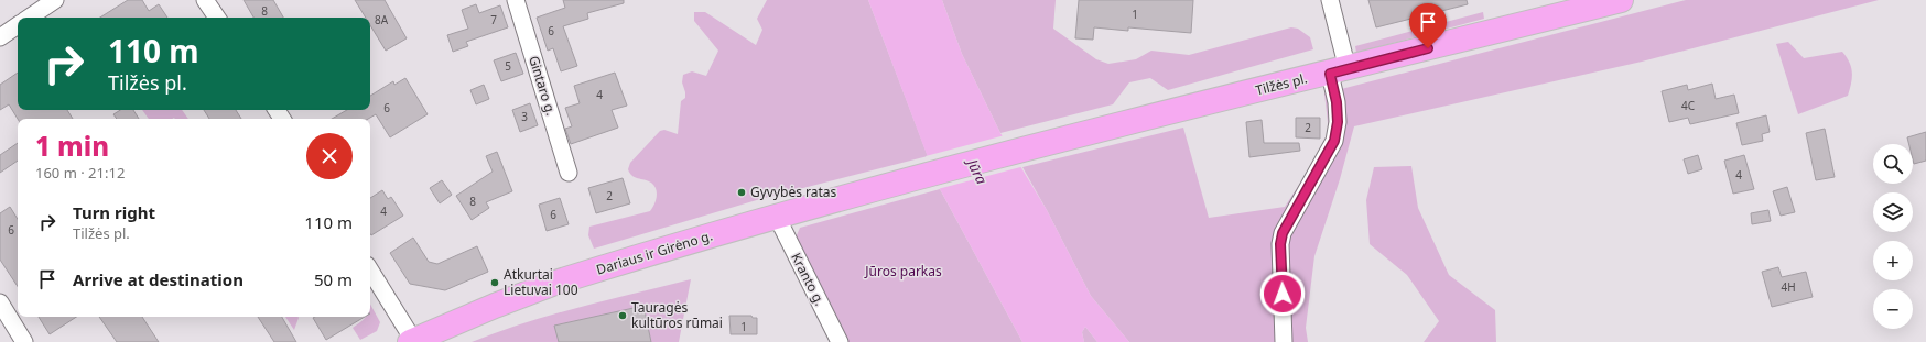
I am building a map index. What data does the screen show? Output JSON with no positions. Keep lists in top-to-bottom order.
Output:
{
  "streets": {
    "highway": ["Tilžės pl.", "Dariaus ir Girėno g."],
    "street": ["Gintaro g.", "Kranto g."]
  },
  "crossings": [
    ["Tilžės pl.", "Dariaus ir Girėno g."],
    ["Dariaus ir Girėno g.", "Kranto g."]
  ],
  "water": ["Jūra"],
  "parks": ["Jūros parkas"],
  "places": ["Gyvybės ratas", "Atkurtai Lietuvai 100", "Tauragės kultūros rūmai"],
  "house_numbers": [
    "8",
    "1",
    "8A",
    "7",
    "6",
    "5",
    "4",
    "4C",
    "6",
    "3",
    "2",
    "4",
    "2",
    "8",
    "4",
    "6",
    "6",
    "4H",
    "1"
  ],
  "page": {
    "turn": ["110 m", "Tilžės pl."],
    "heading": ["1 min", "160 m · 21:12"],
    "map_buttons": ["+", "−"],
    "list": [
      {
        "name": "Turn right",
        "note": "Tilžės pl.",
        "value": "110 m"
      },
      {
        "name": "Arrive at destination",
        "value": "50 m"
      }
    ]
  }
}
